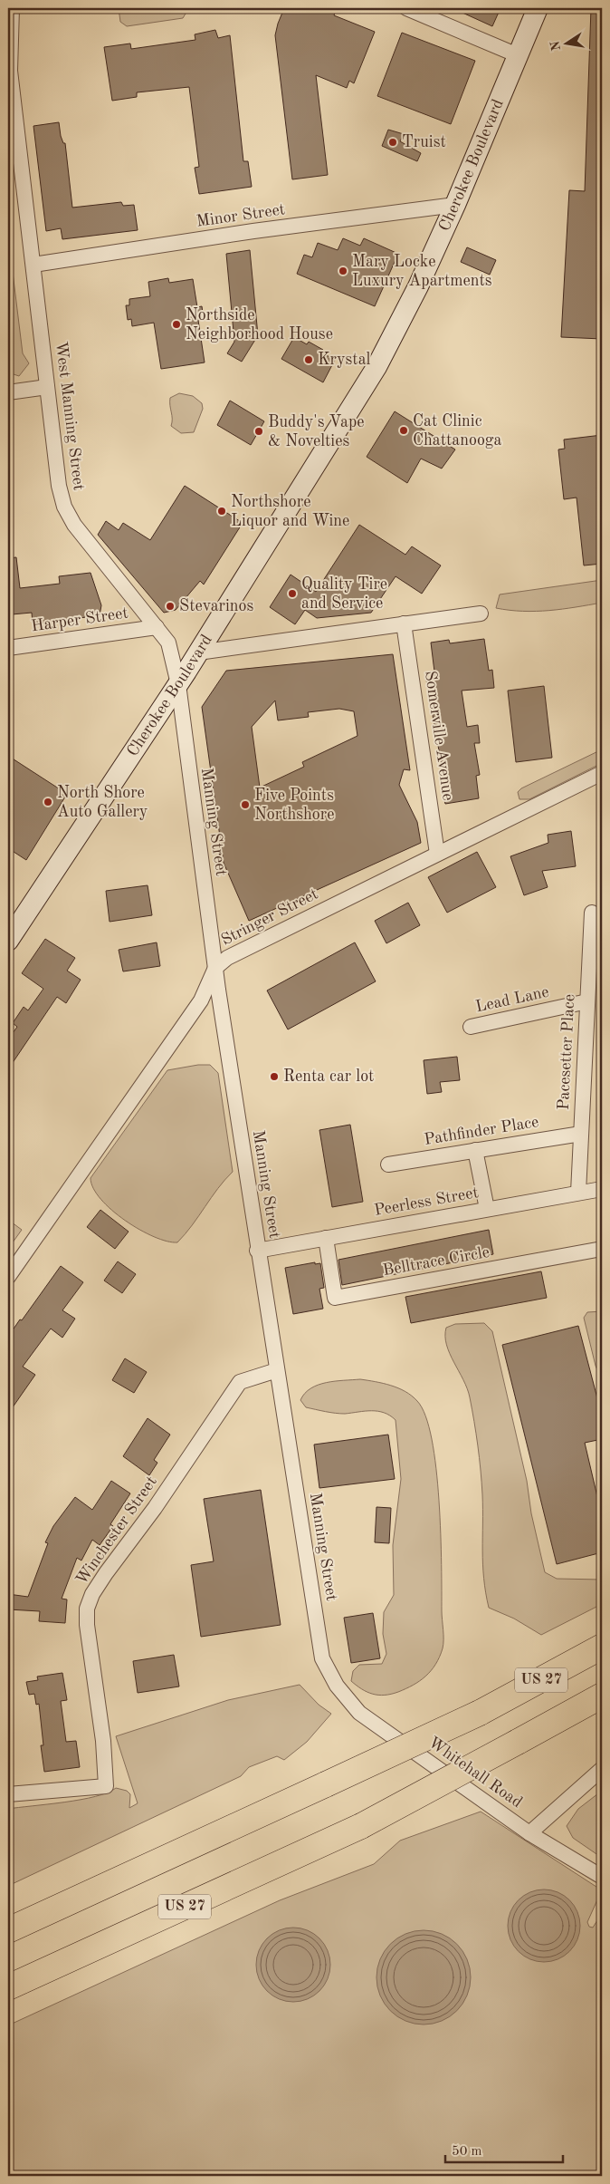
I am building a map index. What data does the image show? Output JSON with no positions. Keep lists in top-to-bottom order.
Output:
{
  "streets": {
    "highway": ["US 27"],
    "main road": ["Cherokee Boulevard"],
    "street": [
      "Minor Street",
      "West Manning Street",
      "Harper Street",
      "Somerville Avenue",
      "Manning Street",
      "Stringer Street",
      "Lead Lane",
      "Pacesetter Place",
      "Pathfinder Place",
      "Peerless Street",
      "Belltrace Circle",
      "Winchester Street",
      "Whitehall Road"
    ]
  },
  "crossings": [
    ["Cherokee Boulevard", "Minor Street"],
    ["Cherokee Boulevard", "West Manning Street"],
    ["Cherokee Boulevard", "Manning Street"],
    ["Minor Street", "West Manning Street"],
    ["West Manning Street", "Harper Street"],
    ["West Manning Street", "Manning Street"],
    ["Somerville Avenue", "Stringer Street"],
    ["Manning Street", "Stringer Street"],
    ["Manning Street", "Peerless Street"],
    ["Manning Street", "Winchester Street"],
    ["Manning Street", "Whitehall Road"],
    ["Lead Lane", "Pacesetter Place"],
    ["Pacesetter Place", "Pathfinder Place"],
    ["Pacesetter Place", "Peerless Street"],
    ["Peerless Street", "Belltrace Circle"]
  ],
  "places": [
    "Truist",
    "Mary Locke Luxury Apartments",
    "Northside Neighborhood House",
    "Krystal",
    "Cat Clinic Chattanooga",
    "Buddy's Vape & Novelties",
    "Northshore Liquor and Wine",
    "Quality Tire and Service",
    "Stevarinos",
    "North Shore Auto Gallery",
    "Five Points Northshore",
    "Renta car lot"
  ],
  "scale_bar": "50 m",
  "north": "left"
}
